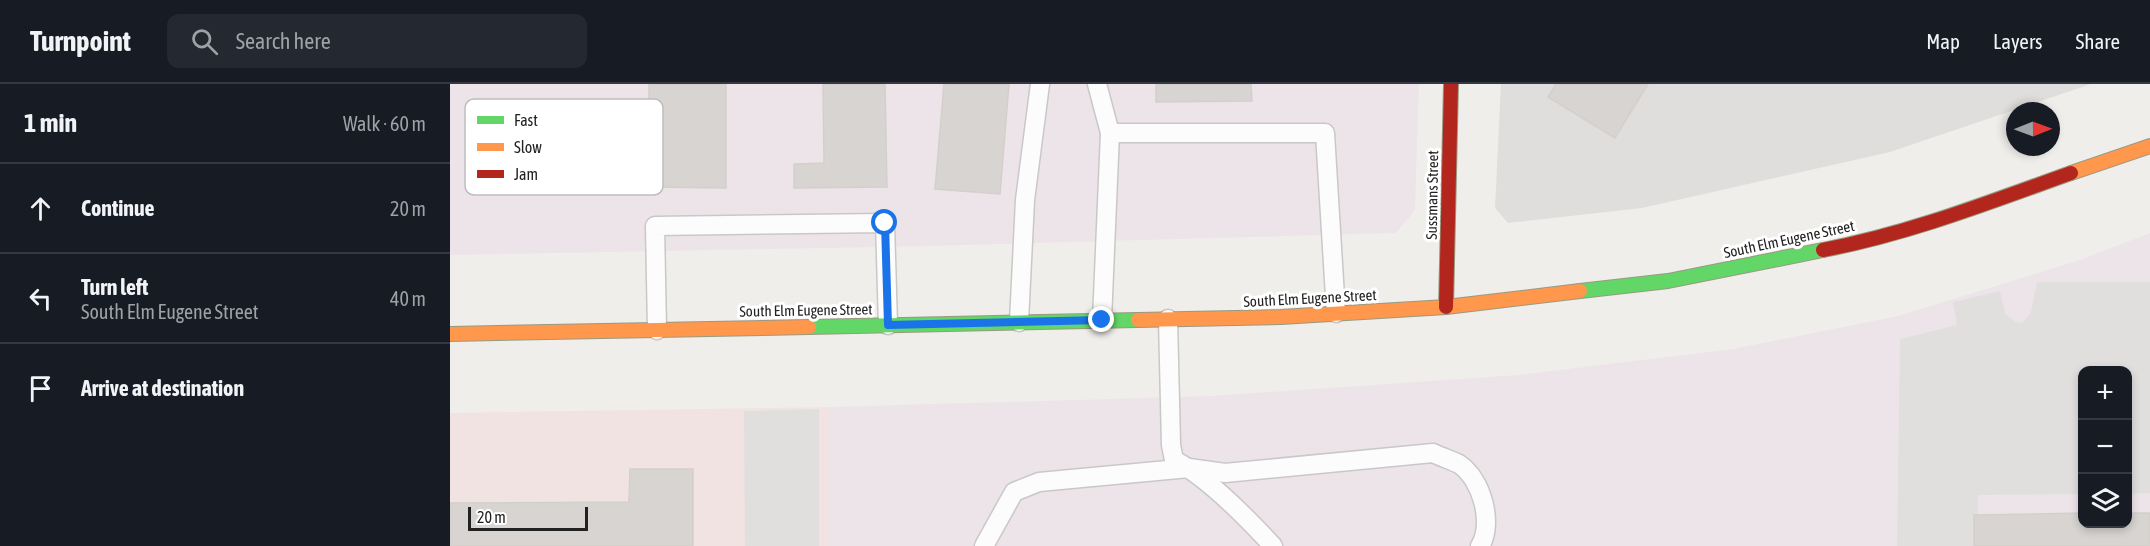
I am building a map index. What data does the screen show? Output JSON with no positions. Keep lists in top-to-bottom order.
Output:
{
  "streets": {
    "main road": ["Sussmans Street", "South Elm Eugene Street"]
  },
  "crossings": [
    ["Sussmans Street", "South Elm Eugene Street"]
  ],
  "legend": ["Fast", "Slow", "Jam"],
  "scale_bar": "20 m",
  "north": "right",
  "page": {
    "header": "Turnpoint",
    "search": "Search here",
    "nav": ["Map", "Layers", "Share"],
    "heading": ["1 min", "Walk · 60 m"],
    "list": [
      ["Continue", "20 m"],
      ["Turn left", "South Elm Eugene Street", "40 m"],
      "Arrive at destination"
    ],
    "map_buttons": ["+", "−"],
    "scale": "20 m"
  }
}
